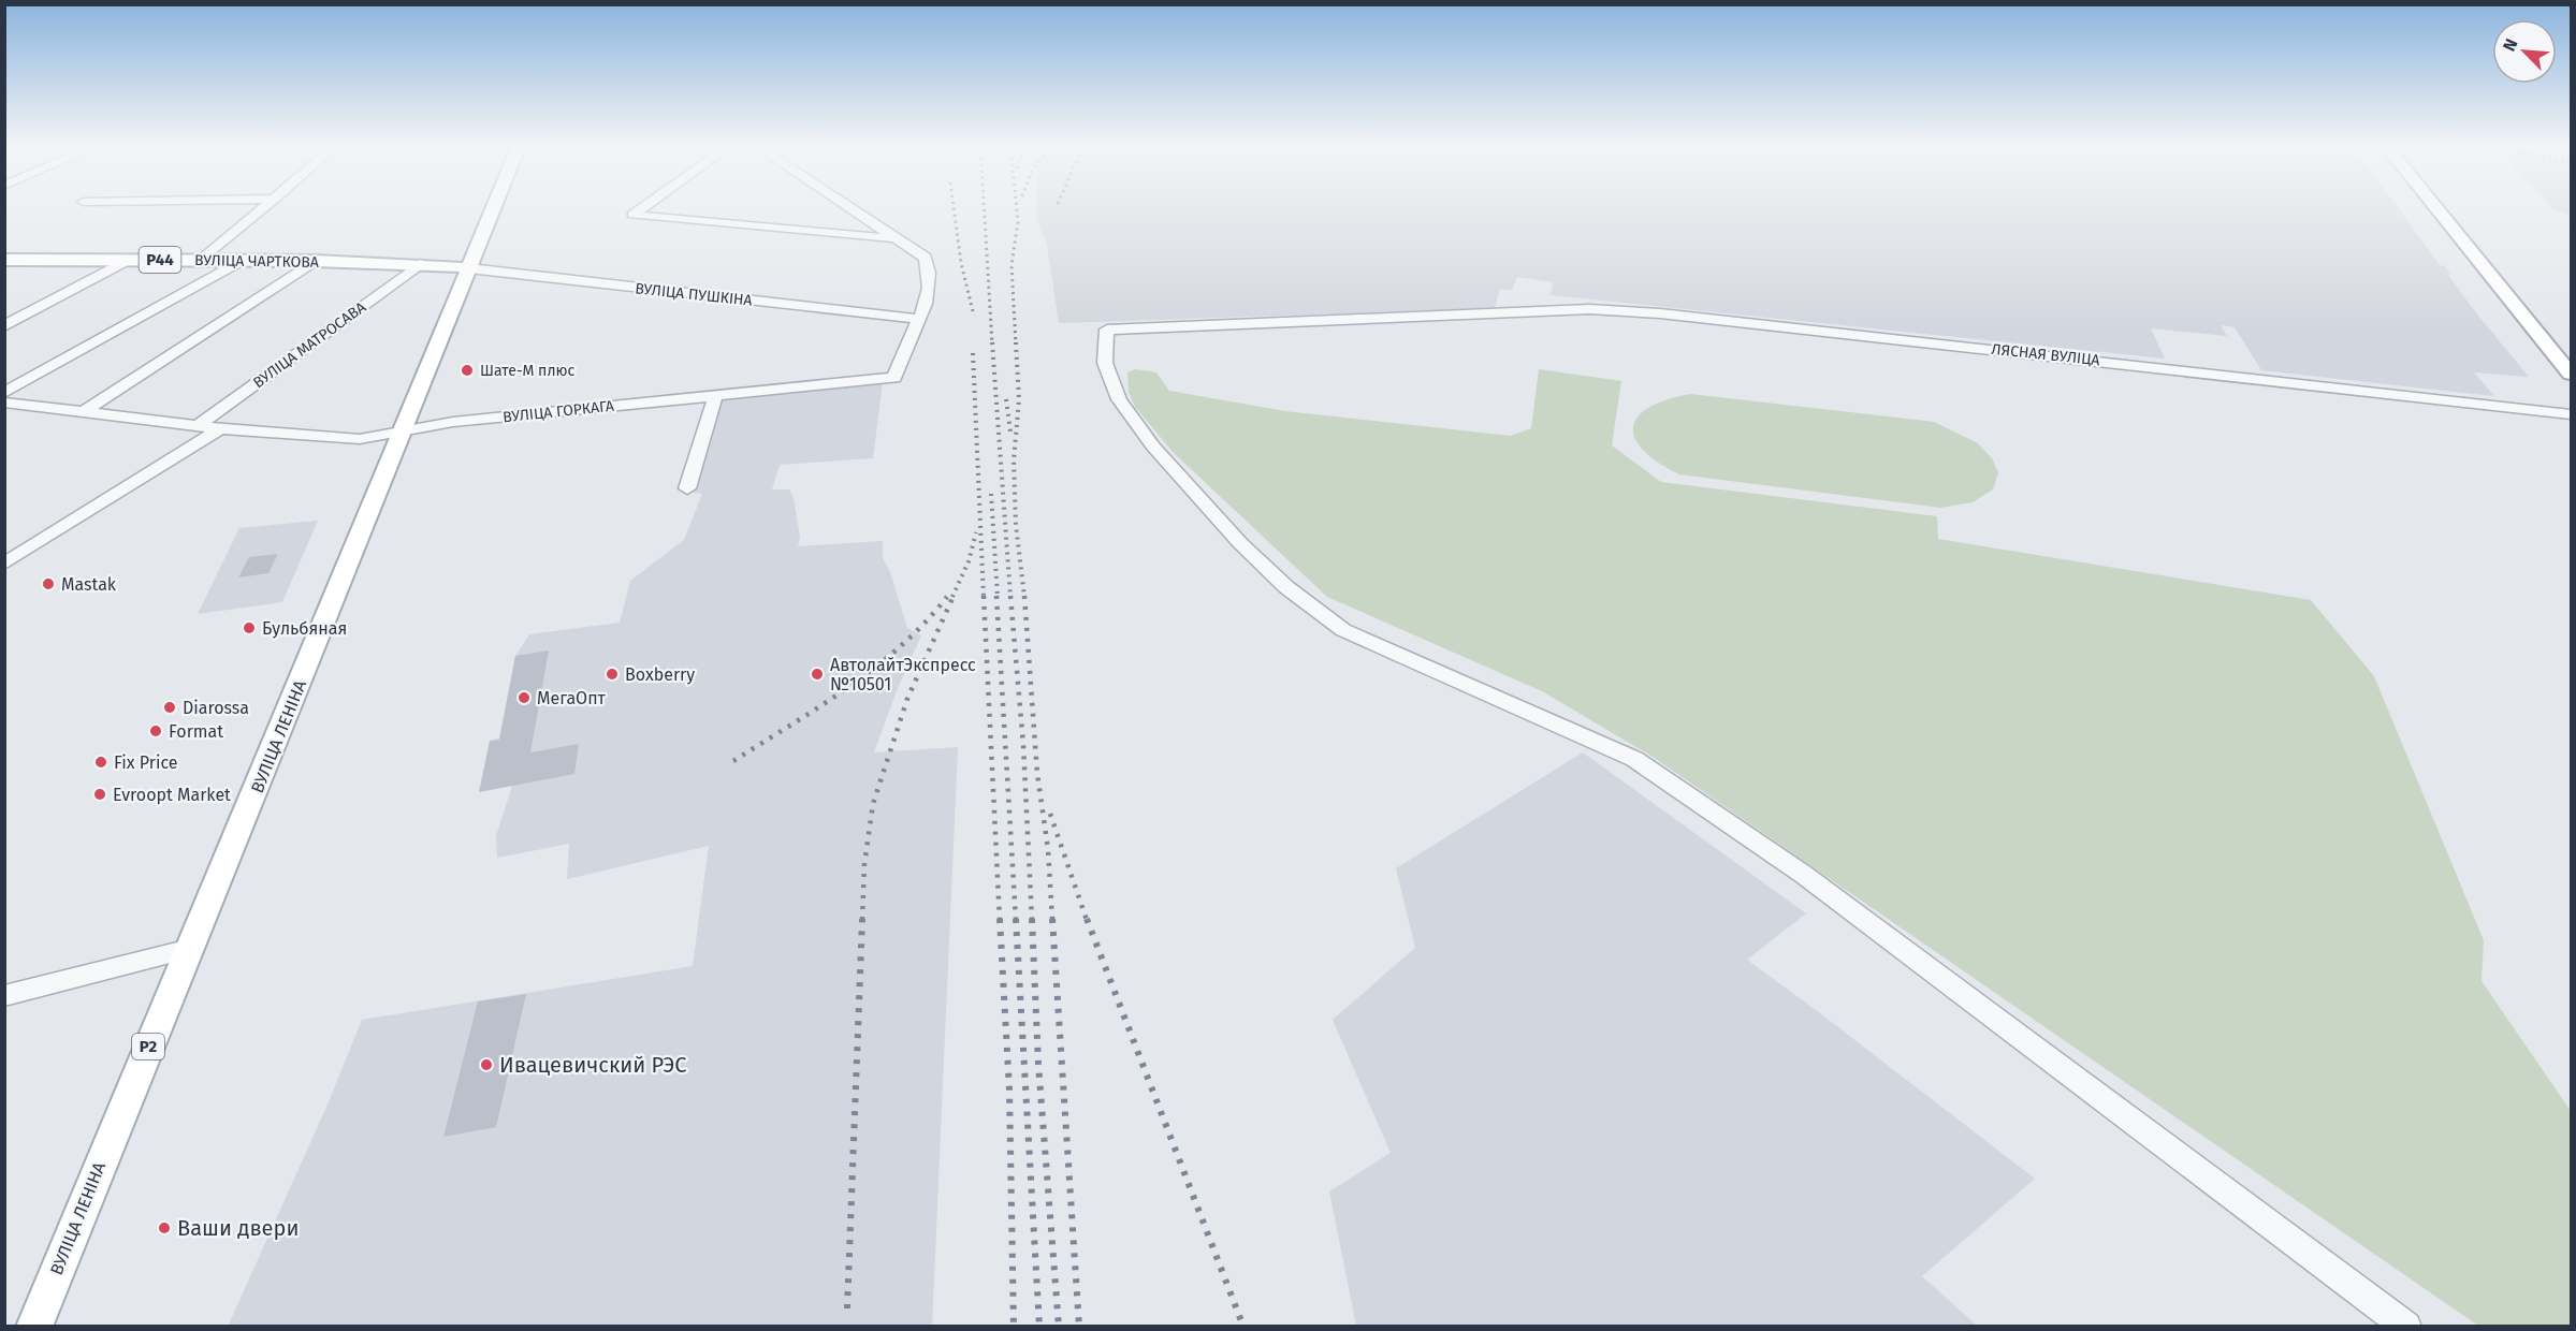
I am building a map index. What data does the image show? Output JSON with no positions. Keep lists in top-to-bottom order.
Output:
{
  "streets": {
    "main road": [
      "Р44",
      "ВУЛІЦА ЧАРТКОВА",
      "ВУЛІЦА ЛЕНІНА",
      "Р2"
    ],
    "street": [
      "ВУЛІЦА ПУШКІНА",
      "ВУЛІЦА МАТРОСАВА",
      "ЛЯСНАЯ ВУЛІЦА",
      "ВУЛІЦА ГОРКАГА"
    ]
  },
  "crossings": [
    ["ВУЛІЦА ЧАРТКОВА", "ВУЛІЦА ПУШКІНА"],
    ["ВУЛІЦА ЧАРТКОВА", "ВУЛІЦА МАТРОСАВА"],
    ["ВУЛІЦА ЧАРТКОВА", "ВУЛІЦА ЛЕНІНА"],
    ["ВУЛІЦА ПУШКІНА", "ВУЛІЦА ГОРКАГА"],
    ["ВУЛІЦА ПУШКІНА", "ВУЛІЦА ЛЕНІНА"],
    ["ВУЛІЦА МАТРОСАВА", "ВУЛІЦА ГОРКАГА"],
    ["ВУЛІЦА ГОРКАГА", "ВУЛІЦА ЛЕНІНА"]
  ],
  "places": [
    "Шате-М плюс",
    "Mastak",
    "Бульбяная",
    "Boxberry",
    "АвтолайтЭкспресс №10501",
    "МегаОпт",
    "Diarossa",
    "Format",
    "Fix Price",
    "Evroopt Market",
    "Ивацевичский РЭС",
    "Ваши двери"
  ],
  "north": "top left"
}
